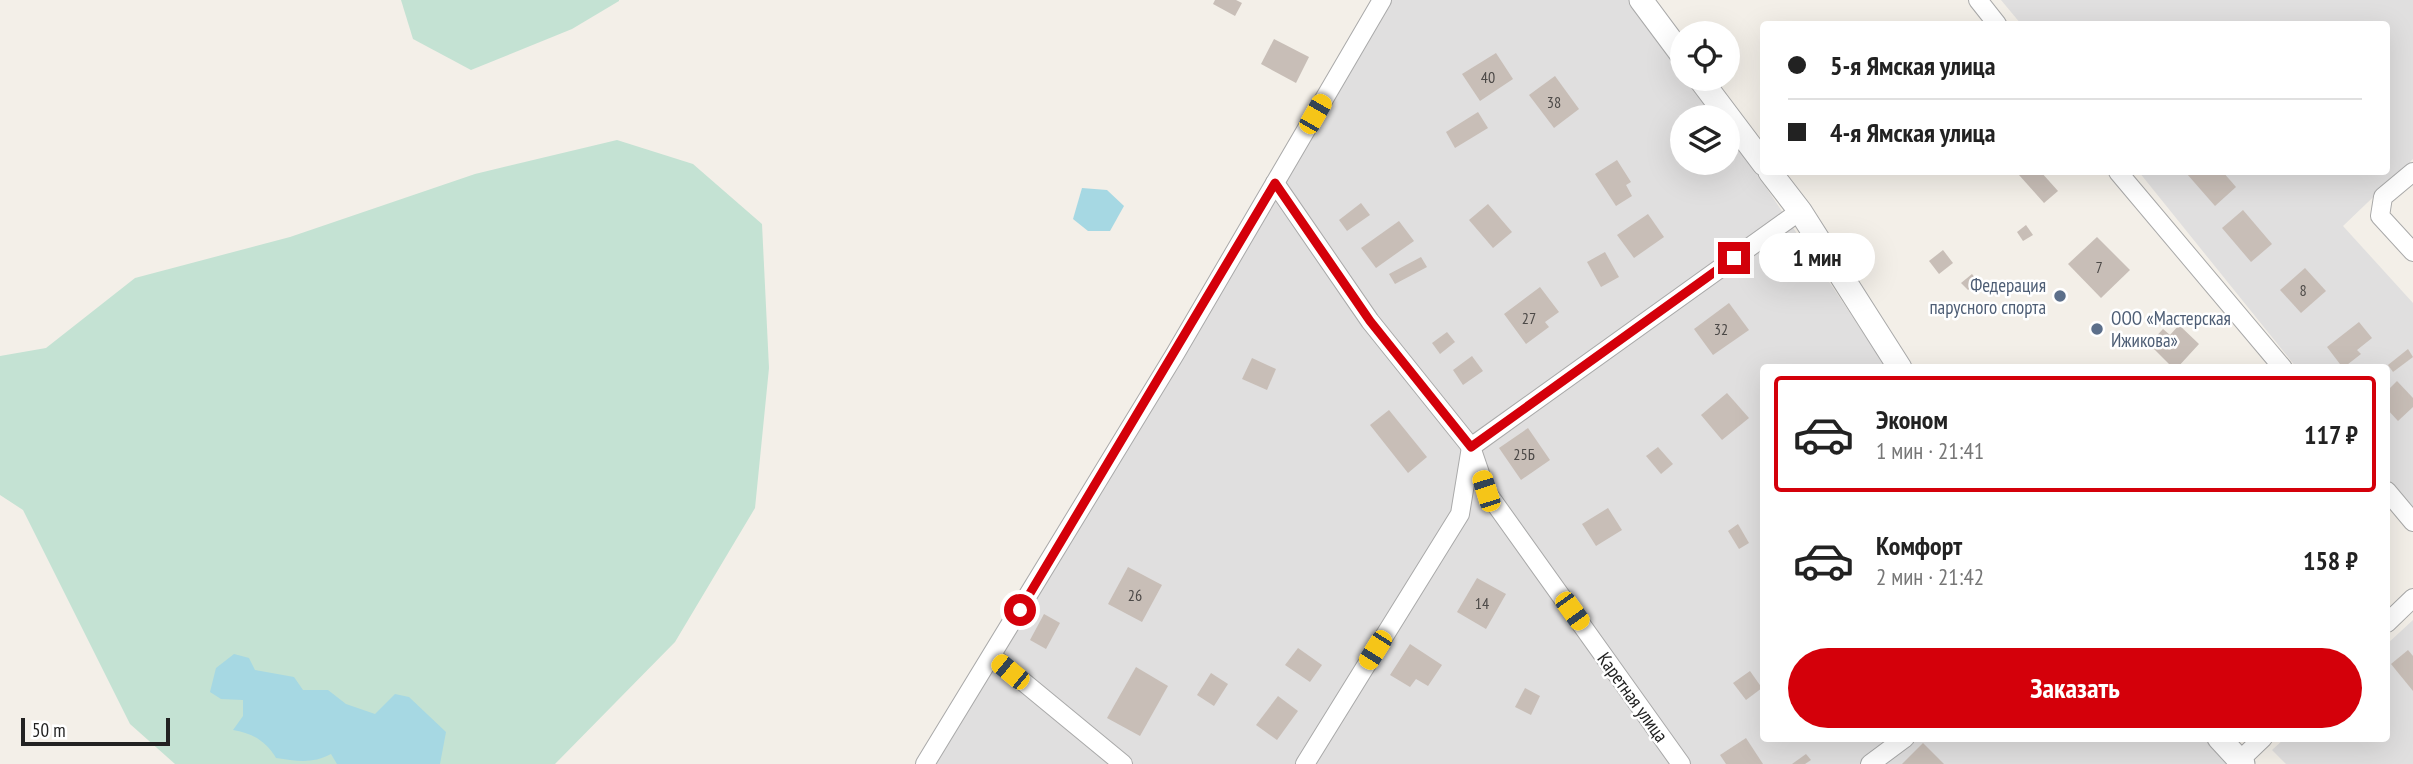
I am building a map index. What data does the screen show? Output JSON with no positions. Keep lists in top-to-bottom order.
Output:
{
  "streets": {
    "street": ["Каретная улица"]
  },
  "places": ["Федерация парусного спорта", "ООО «Мастерская Ижикова»"],
  "house_numbers": [
    "40",
    "38",
    "7",
    "8",
    "27",
    "32",
    "25Б",
    "26",
    "14"
  ],
  "scale_bar": "50 m",
  "page": {
    "banner": ["5-я Ямская улица", "4-я Ямская улица"],
    "bubble": "1 мин",
    "list": [
      {
        "name": "Эконом",
        "note": "1 мин · 21:41",
        "value": "117 ₽"
      },
      {
        "name": "Комфорт",
        "note": "2 мин · 21:42",
        "value": "158 ₽"
      }
    ],
    "buttons": "Заказать",
    "scale": "50 m"
  }
}
